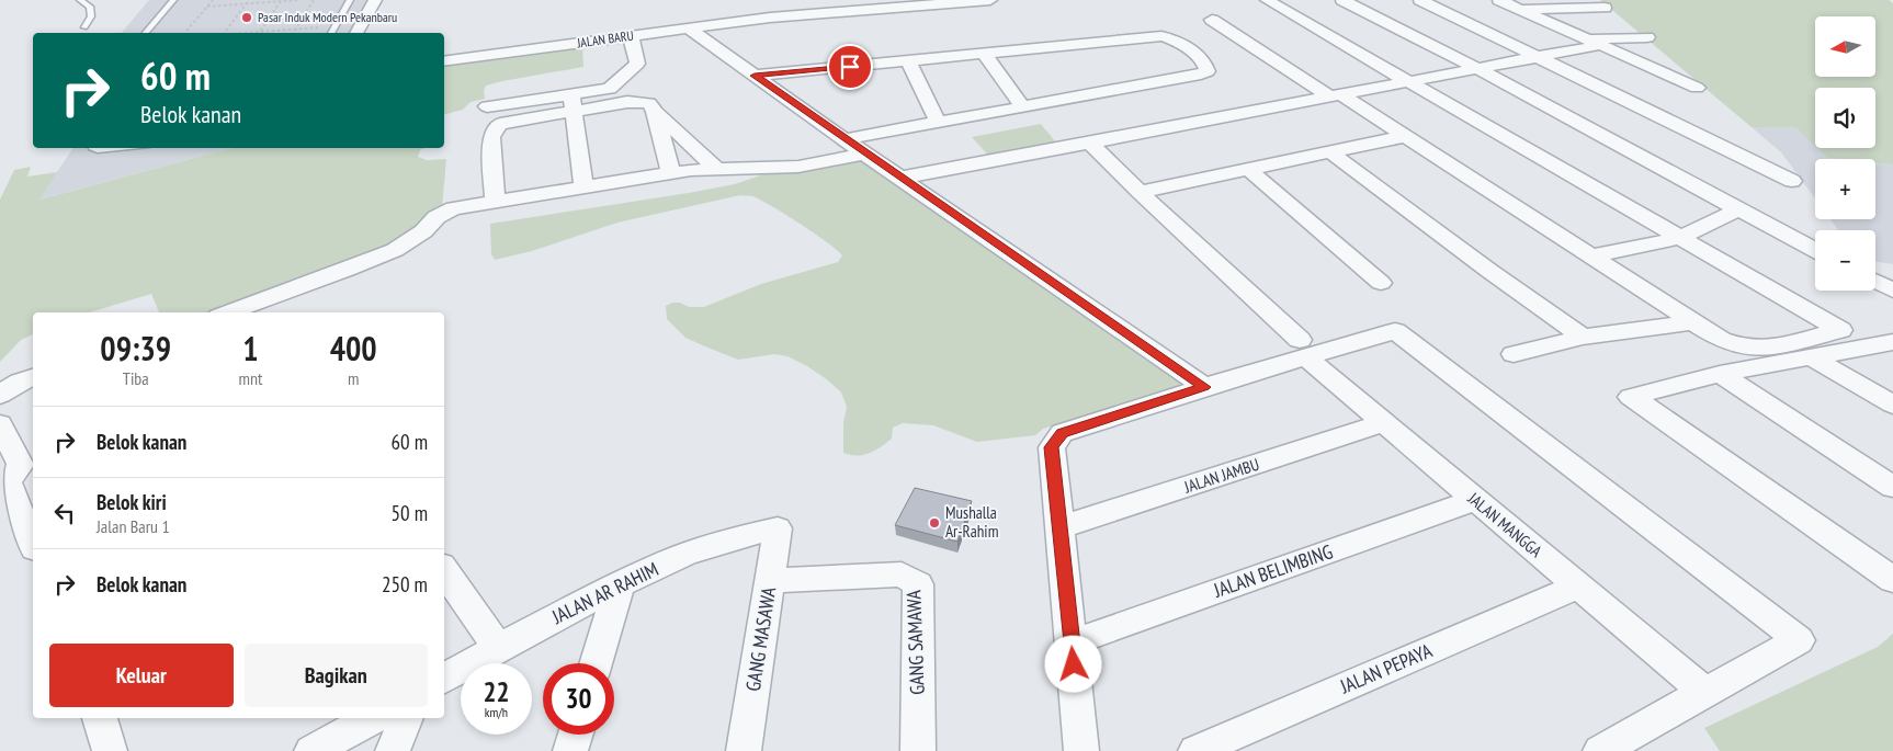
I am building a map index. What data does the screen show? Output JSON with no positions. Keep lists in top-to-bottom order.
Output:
{
  "streets": {
    "street": [
      "JALAN BARU",
      "JALAN JAMBU",
      "JALAN MANGGA",
      "JALAN BELIMBING",
      "JALAN AR RAHIM",
      "GANG MASAWA",
      "GANG SAMAWA",
      "JALAN PEPAYA"
    ]
  },
  "crossings": [
    ["JALAN JAMBU", "JALAN MANGGA"],
    ["JALAN MANGGA", "JALAN BELIMBING"],
    ["JALAN MANGGA", "JALAN PEPAYA"],
    ["JALAN AR RAHIM", "GANG MASAWA"],
    ["GANG MASAWA", "GANG SAMAWA"]
  ],
  "places": ["Pasar Induk Modern Pekanbaru", "Mushalla Ar-Rahim"],
  "north": "left",
  "page": {
    "map_buttons": ["+", "−"],
    "turn": ["60 m", "Belok kanan"],
    "eta": [
      "09:39",
      "Tiba",
      "1",
      "mnt",
      "400",
      "m"
    ],
    "list": [
      {
        "name": "Belok kanan",
        "value": "60 m"
      },
      {
        "name": "Belok kiri",
        "note": "Jalan Baru 1",
        "value": "50 m"
      },
      {
        "name": "Belok kanan",
        "value": "250 m"
      }
    ],
    "buttons": ["Keluar", "Bagikan"],
    "speed": "22 km/h",
    "limit": "30"
  }
}
